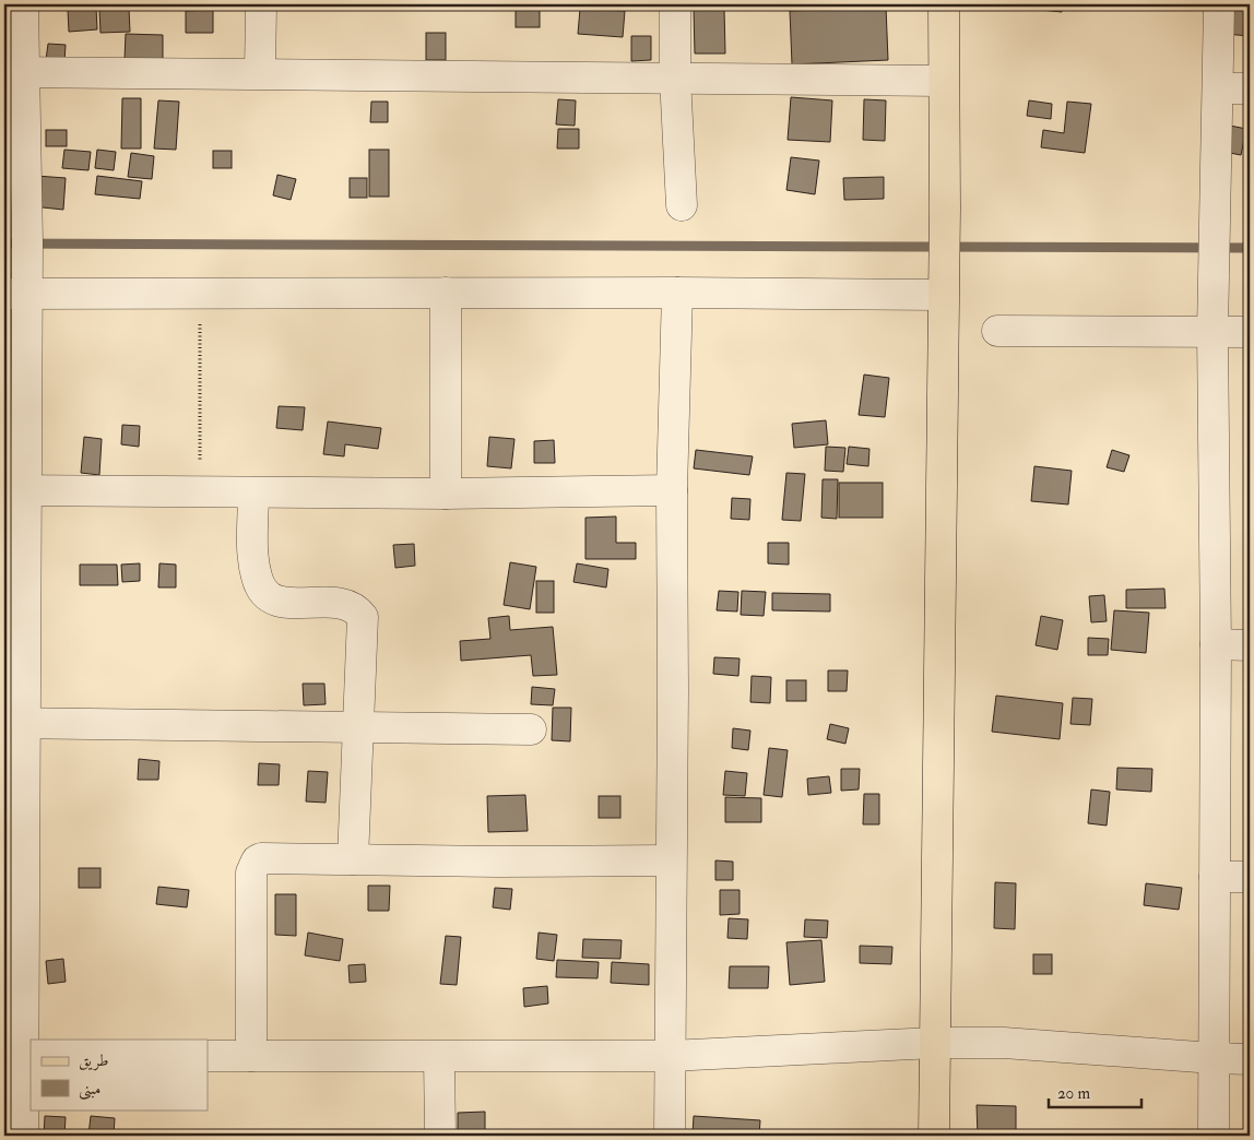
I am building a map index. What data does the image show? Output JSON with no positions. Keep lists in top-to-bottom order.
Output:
{
  "legend": ["طريق", "مبنى"],
  "scale_bar": "20 m"
}
